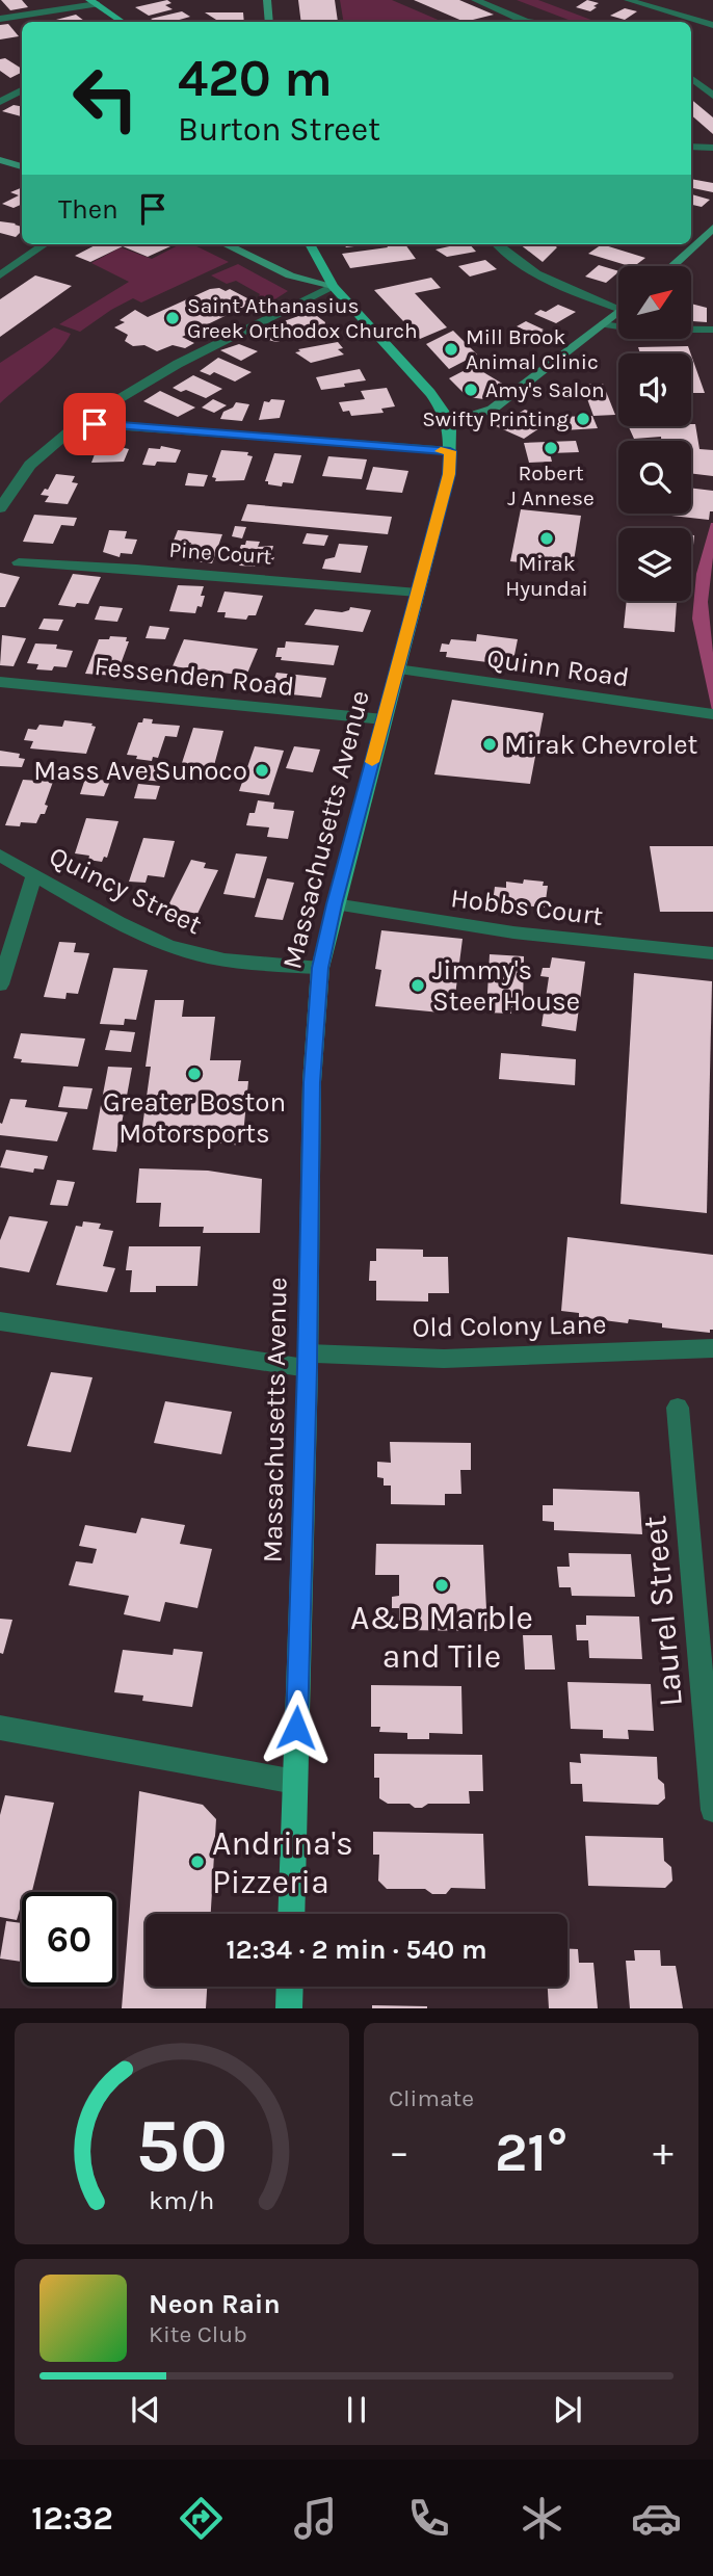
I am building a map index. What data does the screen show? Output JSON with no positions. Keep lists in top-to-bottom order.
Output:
{
  "streets": {
    "main road": ["Massachusetts Avenue"],
    "street": [
      "Pine Court",
      "Quinn Road",
      "Fessenden Road",
      "Quincy Street",
      "Hobbs Court",
      "Old Colony Lane",
      "Laurel Street"
    ]
  },
  "crossings": [
    ["Pine Court", "Massachusetts Avenue"],
    ["Quinn Road", "Massachusetts Avenue"],
    ["Fessenden Road", "Massachusetts Avenue"],
    ["Massachusetts Avenue", "Quincy Street"],
    ["Massachusetts Avenue", "Hobbs Court"],
    ["Massachusetts Avenue", "Old Colony Lane"]
  ],
  "places": [
    "Saint Athanasius Greek Orthodox Church",
    "Mill Brook Animal Clinic",
    "Amy's Salon",
    "Swifty Printing",
    "Robert J Annese",
    "Mirak Hyundai",
    "Mirak Chevrolet",
    "Mass Ave Sunoco",
    "Jimmy's Steer House",
    "Greater Boston Motorsports",
    "A&B Marble and Tile",
    "Andrina's Pizzeria"
  ],
  "north": "top right",
  "page": {
    "turn": ["420 m", "Burton Street"],
    "then": "Then",
    "limit": "60",
    "trip": "12:34 · 2 min · 540 m",
    "tile": "Climate",
    "heat": ["−", "21°", "+"],
    "song": ["Neon Rain", "Kite Club"],
    "tabs": "12:32",
    "gauge": ["50", "km/h"]
  }
}
